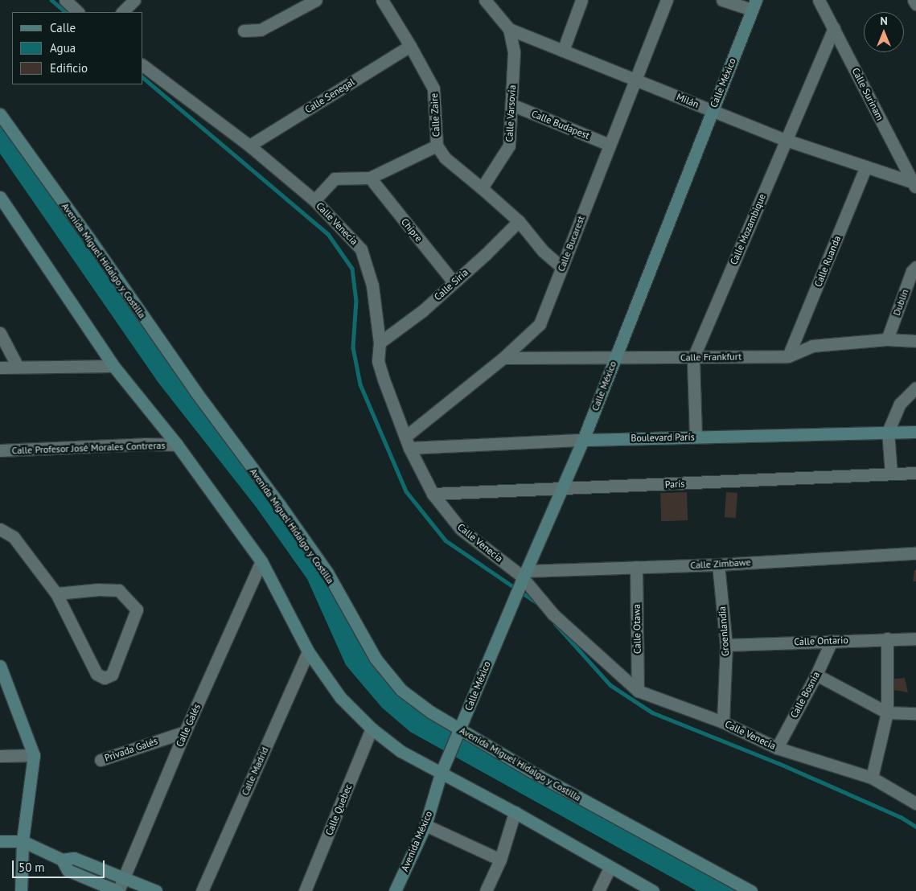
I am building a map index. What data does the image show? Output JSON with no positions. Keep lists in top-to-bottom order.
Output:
{
  "streets": {
    "main road": [
      "Calle México",
      "Avenida Miguel Hidalgo y Costilla",
      "Boulevard París",
      "Avenida México"
    ],
    "street": [
      "Calle Surinam",
      "Calle Senegal",
      "Milán",
      "Calle Varsovia",
      "Calle Zaire",
      "Calle Budapest",
      "Calle Venecia",
      "Calle Mozambique",
      "Chipre",
      "Calle Bucarest",
      "Calle Ruanda",
      "Calle Siria",
      "Dublín",
      "Calle Frankfurt",
      "Calle Profesor José Morales Contreras",
      "París",
      "Calle Zimbawe",
      "Calle Otawa",
      "Groenlandia",
      "Calle Ontario",
      "Calle Bosnia",
      "Calle Galés",
      "Privada Galés",
      "Calle Madrid",
      "Calle Quebec"
    ]
  },
  "crossings": [
    ["Calle México", "Milán"],
    ["Calle México", "Calle Venecia"],
    ["Calle México", "Avenida Miguel Hidalgo y Costilla"],
    ["Calle México", "Calle Frankfurt"],
    ["Calle México", "Boulevard París"],
    ["Calle México", "París"],
    ["Calle México", "Calle Zimbawe"],
    ["Calle México", "Avenida México"],
    ["Calle Surinam", "Milán"],
    ["Calle Surinam", "Calle Mozambique"],
    ["Calle Senegal", "Calle Zaire"],
    ["Calle Senegal", "Calle Venecia"],
    ["Milán", "Calle Varsovia"],
    ["Milán", "Calle Mozambique"],
    ["Milán", "Calle Bucarest"],
    ["Milán", "Calle Ruanda"],
    ["Calle Varsovia", "Calle Budapest"],
    ["Calle Zaire", "Chipre"],
    ["Calle Budapest", "Calle Bucarest"],
    ["Calle Venecia", "Calle Bucarest"],
    ["Calle Venecia", "Calle Siria"],
    ["Calle Venecia", "Boulevard París"],
    ["Calle Venecia", "París"],
    ["Calle Venecia", "Calle Zimbawe"],
    ["Calle Venecia", "Calle Otawa"],
    ["Calle Venecia", "Groenlandia"],
    ["Calle Venecia", "Calle Bosnia"],
    ["Calle Mozambique", "Calle Frankfurt"],
    ["Calle Mozambique", "Boulevard París"],
    ["Chipre", "Calle Siria"],
    ["Calle Bucarest", "Calle Frankfurt"],
    ["Calle Bucarest", "Boulevard París"],
    ["Calle Ruanda", "Calle Frankfurt"],
    ["Dublín", "Calle Frankfurt"],
    ["Calle Zimbawe", "Calle Otawa"],
    ["Calle Zimbawe", "Groenlandia"],
    ["Groenlandia", "Calle Ontario"],
    ["Calle Ontario", "Calle Bosnia"],
    ["Calle Galés", "Privada Galés"]
  ],
  "legend": ["Calle", "Agua", "Edificio"],
  "scale_bar": "50 m",
  "north": "top"
}
